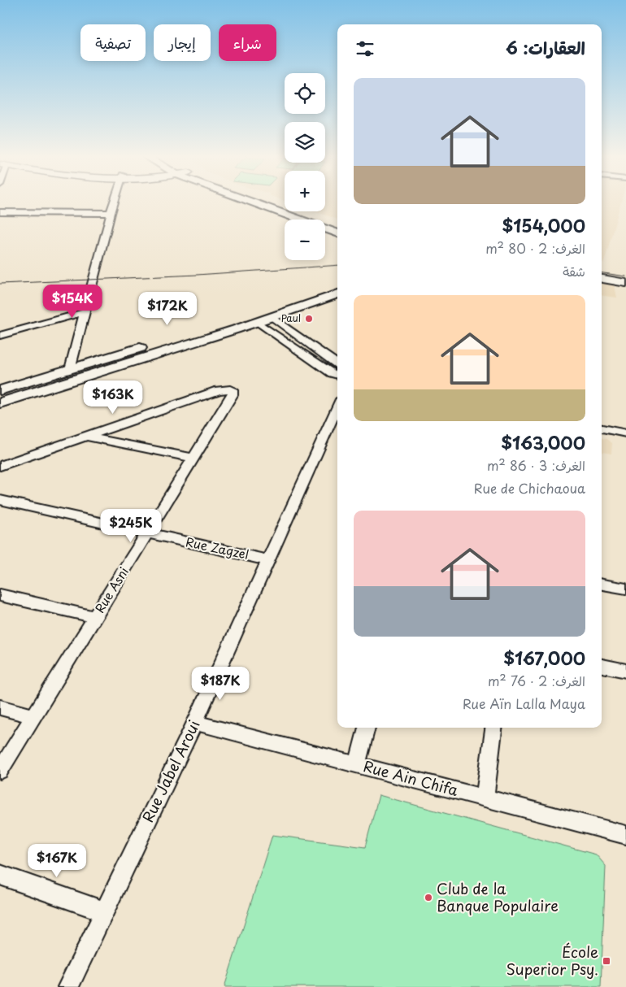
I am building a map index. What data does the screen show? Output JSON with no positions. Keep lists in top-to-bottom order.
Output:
{
  "streets": {
    "street": [
      "Rue Zagzel",
      "Rue Asni",
      "Rue Jabel Aroui",
      "Rue Ain Chifa"
    ]
  },
  "crossings": [
    ["Rue Zagzel", "Rue Asni"],
    ["Rue Zagzel", "Rue Jabel Aroui"],
    ["Rue Jabel Aroui", "Rue Ain Chifa"]
  ],
  "places": {
    "other": ["Paul", "Club de la Banque Populaire"],
    "transit": ["École Superior Psy."]
  },
  "page": {
    "chip": ["شراء", "إيجار", "تصفية"],
    "heading": "العقارات: 6",
    "map_buttons": ["+", "−"],
    "list": [
      {
        "name": "$154,000",
        "note": "الغرف: 2 · 80 m² · شقة"
      },
      {
        "name": "$163,000",
        "note": "الغرف: 3 · 86 m² · Rue de Chichaoua"
      },
      {
        "name": "$167,000",
        "note": "الغرف: 2 · 76 m² · Rue Aïn Lalla Maya"
      }
    ],
    "price": [
      "$154K",
      "$172K",
      "$163K",
      "$245K",
      "$187K",
      "$167K"
    ]
  }
}
